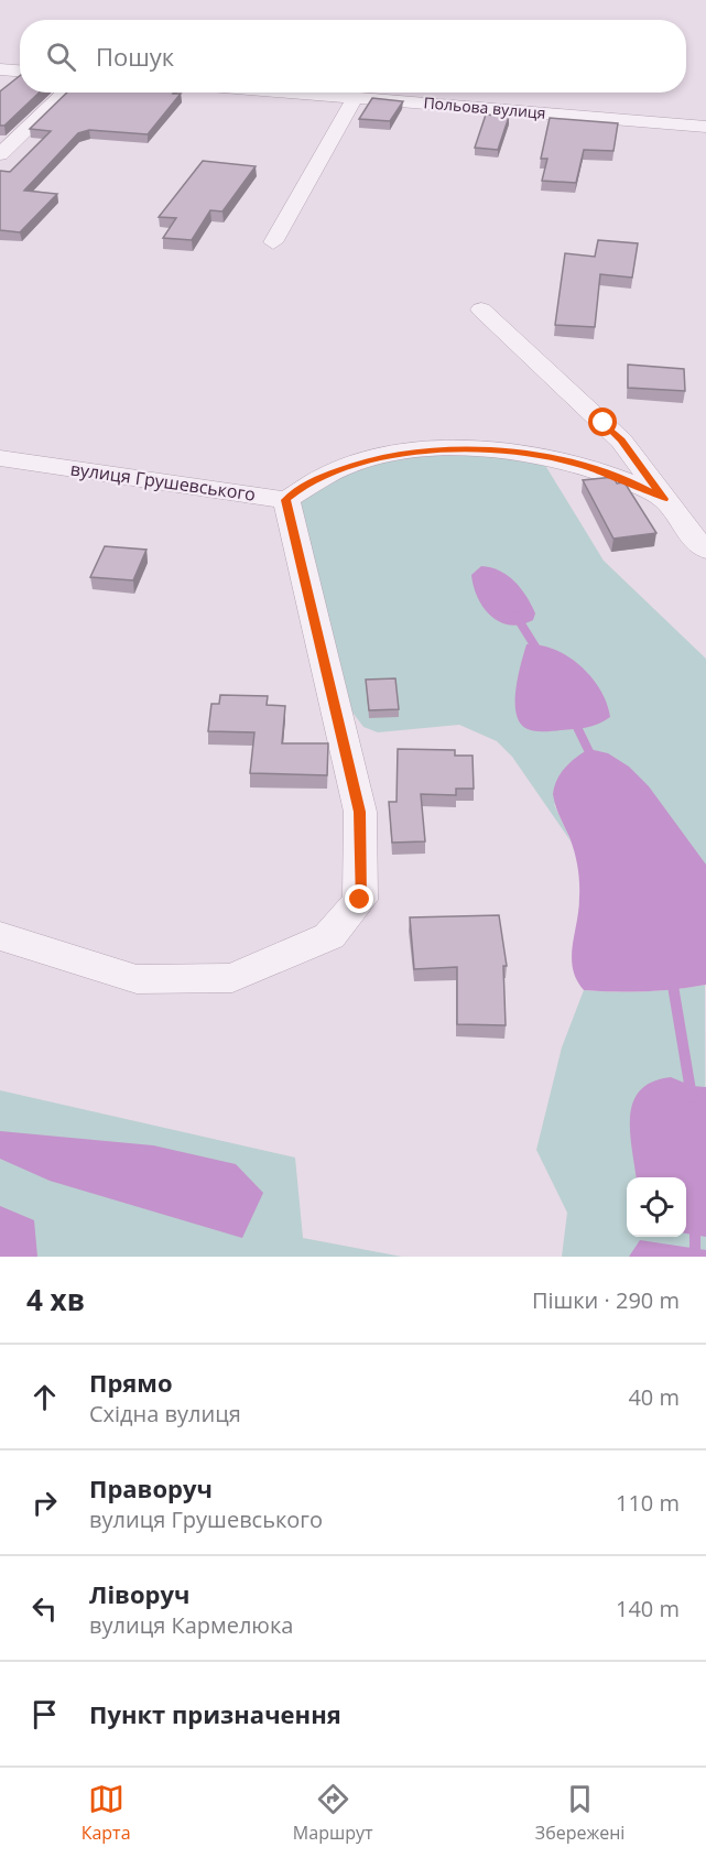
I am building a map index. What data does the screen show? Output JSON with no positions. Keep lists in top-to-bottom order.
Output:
{
  "streets": {
    "street": ["Польова вулиця", "вулиця Грушевського"]
  },
  "page": {
    "search": "Пошук",
    "heading": ["4 хв", "Пішки · 290 m"],
    "list": [
      ["Прямо", "Східна вулиця", "40 m"],
      ["Праворуч", "вулиця Грушевського", "110 m"],
      ["Ліворуч", "вулиця Кармелюка", "140 m"],
      "Пункт призначення"
    ],
    "nav": ["Карта", "Маршрут", "Збережені"]
  }
}
